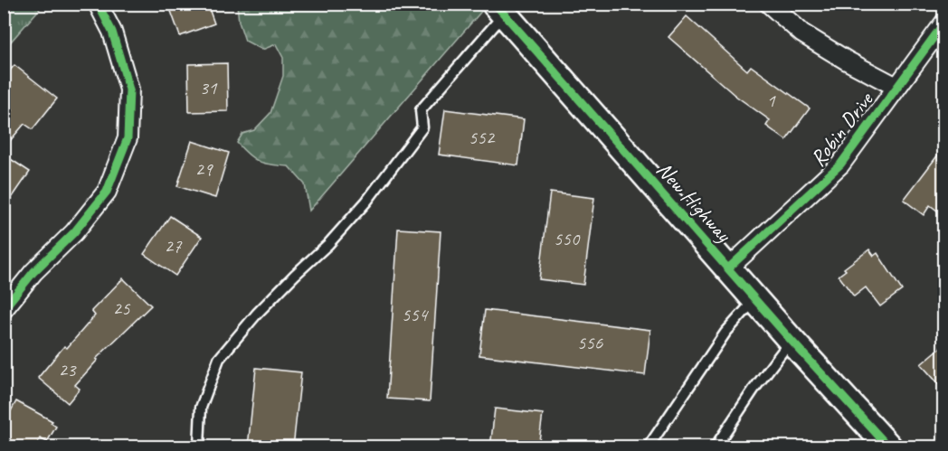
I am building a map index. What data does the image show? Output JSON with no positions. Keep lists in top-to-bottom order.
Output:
{
  "streets": {
    "street": ["Robin Drive", "New Highway"]
  },
  "crossings": [
    ["Robin Drive", "New Highway"]
  ],
  "house_numbers": [
    "31",
    "1",
    "552",
    "29",
    "550",
    "27",
    "25",
    "554",
    "556",
    "23"
  ]
}
